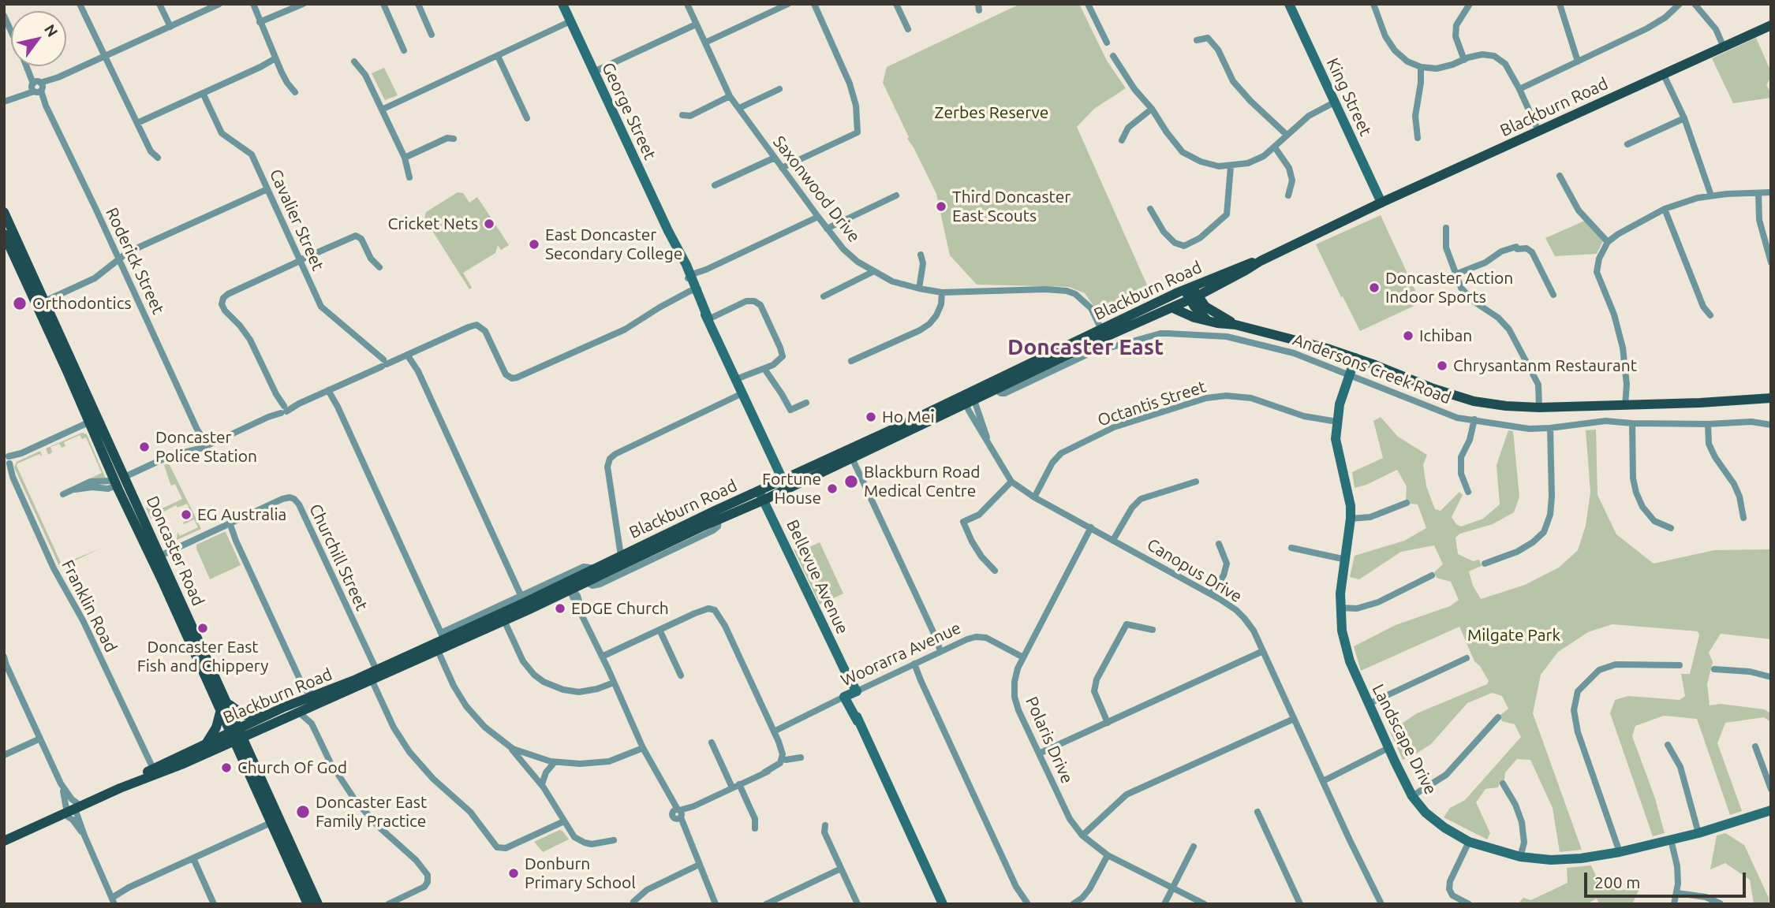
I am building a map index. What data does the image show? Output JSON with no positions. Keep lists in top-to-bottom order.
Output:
{
  "streets": {
    "main road": ["Blackburn Road", "Andersons Creek Road", "Doncaster Road"],
    "street": [
      "King Street",
      "George Street",
      "Saxonwood Drive",
      "Cavalier Street",
      "Roderick Street",
      "Octantis Street",
      "Churchill Street",
      "Canopus Drive",
      "Bellevue Avenue",
      "Franklin Road",
      "Woorarra Avenue",
      "Landscape Drive",
      "Polaris Drive"
    ]
  },
  "crossings": [
    ["King Street", "Blackburn Road"],
    ["Blackburn Road", "George Street"],
    ["Blackburn Road", "Saxonwood Drive"],
    ["Blackburn Road", "Andersons Creek Road"],
    ["Blackburn Road", "Doncaster Road"],
    ["Blackburn Road", "Churchill Street"],
    ["Blackburn Road", "Canopus Drive"],
    ["Blackburn Road", "Bellevue Avenue"],
    ["Blackburn Road", "Franklin Road"],
    ["Andersons Creek Road", "Landscape Drive"],
    ["Octantis Street", "Canopus Drive"],
    ["Octantis Street", "Landscape Drive"],
    ["Doncaster Road", "Churchill Street"],
    ["Canopus Drive", "Polaris Drive"],
    ["Bellevue Avenue", "Woorarra Avenue"],
    ["Woorarra Avenue", "Polaris Drive"]
  ],
  "districts": ["Doncaster East"],
  "parks": ["Zerbes Reserve", "Milgate Park"],
  "places": [
    "Third Doncaster East Scouts",
    "Cricket Nets",
    "East Doncaster Secondary College",
    "Doncaster Action Indoor Sports",
    "Orthodontics",
    "Ichiban",
    "Chrysantanm Restaurant",
    "Ho Mei",
    "Doncaster Police Station",
    "Blackburn Road Medical Centre",
    "Fortune House",
    "EG Australia",
    "EDGE Church",
    "Doncaster East Fish and Chippery",
    "Church Of God",
    "Doncaster East Family Practice",
    "Donburn Primary School"
  ],
  "scale_bar": "200 m",
  "north": "top right"
}
